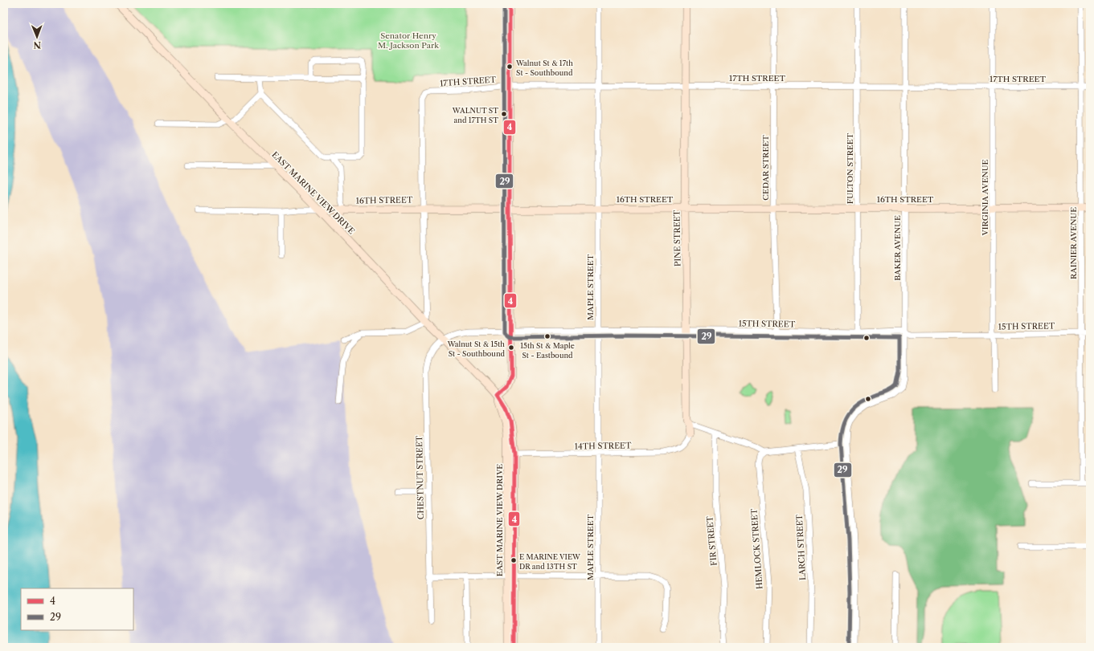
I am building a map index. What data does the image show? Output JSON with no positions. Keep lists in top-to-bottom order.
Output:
{
  "streets": {
    "main road": ["EAST MARINE VIEW DRIVE", "16TH STREET", "PINE STREET"],
    "street": [
      "17TH STREET",
      "CEDAR STREET",
      "FULTON STREET",
      "VIRGINIA AVENUE",
      "RAINIER AVENUE",
      "BAKER AVENUE",
      "MAPLE STREET",
      "15TH STREET",
      "14TH STREET",
      "CHESTNUT STREET",
      "FIR STREET",
      "LARCH STREET",
      "HEMLOCK STREET"
    ]
  },
  "crossings": [
    ["17TH STREET", "CEDAR STREET"],
    ["17TH STREET", "FULTON STREET"],
    ["17TH STREET", "VIRGINIA AVENUE"],
    ["17TH STREET", "16TH STREET"],
    ["17TH STREET", "PINE STREET"],
    ["17TH STREET", "RAINIER AVENUE"],
    ["17TH STREET", "BAKER AVENUE"],
    ["17TH STREET", "MAPLE STREET"],
    ["CEDAR STREET", "16TH STREET"],
    ["CEDAR STREET", "15TH STREET"],
    ["FULTON STREET", "16TH STREET"],
    ["FULTON STREET", "15TH STREET"],
    ["EAST MARINE VIEW DRIVE", "16TH STREET"],
    ["EAST MARINE VIEW DRIVE", "15TH STREET"],
    ["EAST MARINE VIEW DRIVE", "14TH STREET"],
    ["EAST MARINE VIEW DRIVE", "CHESTNUT STREET"],
    ["VIRGINIA AVENUE", "16TH STREET"],
    ["VIRGINIA AVENUE", "15TH STREET"],
    ["16TH STREET", "PINE STREET"],
    ["16TH STREET", "RAINIER AVENUE"],
    ["16TH STREET", "BAKER AVENUE"],
    ["16TH STREET", "MAPLE STREET"],
    ["PINE STREET", "15TH STREET"],
    ["PINE STREET", "14TH STREET"],
    ["RAINIER AVENUE", "15TH STREET"],
    ["BAKER AVENUE", "15TH STREET"],
    ["MAPLE STREET", "15TH STREET"],
    ["MAPLE STREET", "14TH STREET"],
    ["15TH STREET", "CHESTNUT STREET"]
  ],
  "parks": ["Senator Henry M. Jackson Park"],
  "places": [
    "Walnut St & 17th St - Southbound",
    "WALNUT ST and 17TH ST",
    "15th St & Maple St - Eastbound",
    "Walnut St & 15th St - Southbound",
    "E MARINE VIEW DR and 13TH ST"
  ],
  "lines": ["transit line 4", "transit line 29"],
  "legend": ["4", "29"],
  "north": "bottom"
}
